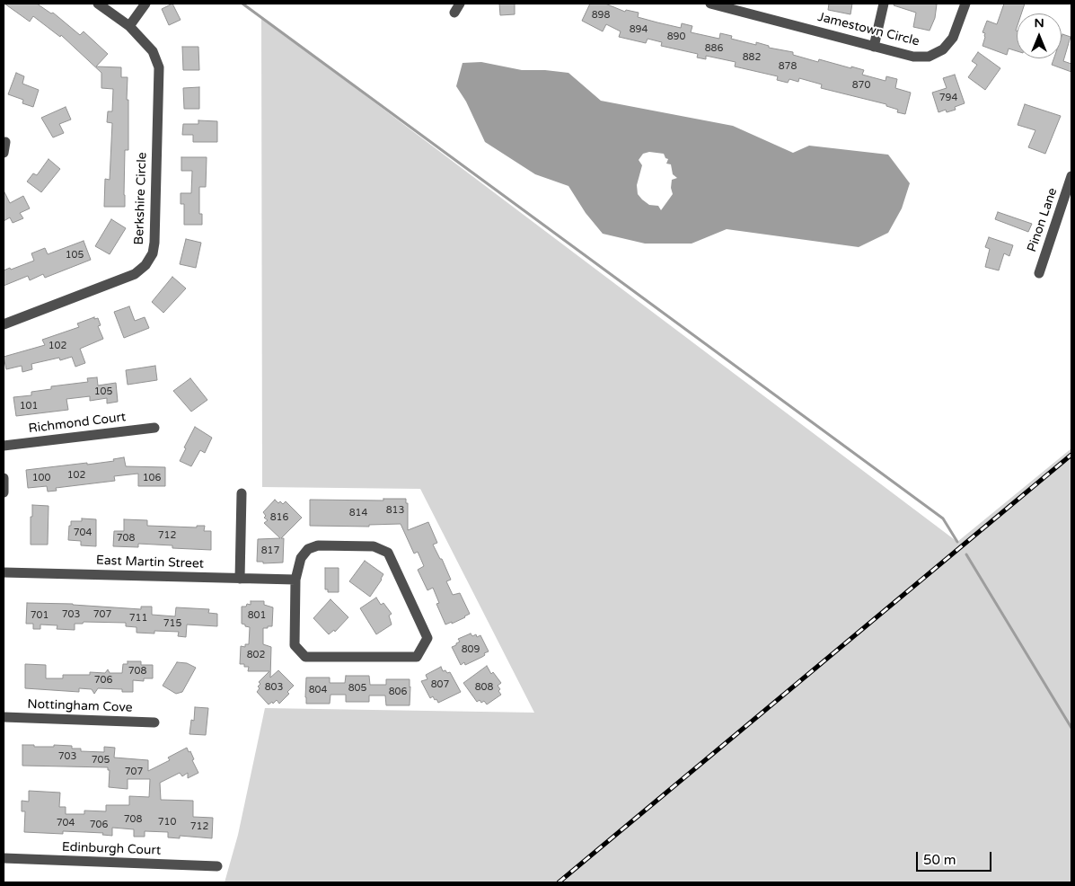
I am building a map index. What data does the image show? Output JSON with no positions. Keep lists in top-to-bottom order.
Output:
{
  "streets": {
    "street": [
      "Jamestown Circle",
      "Berkshire Circle",
      "Pinon Lane",
      "Richmond Court",
      "East Martin Street",
      "Nottingham Cove",
      "Edinburgh Court"
    ]
  },
  "house_numbers": [
    "898",
    "894",
    "890",
    "886",
    "882",
    "878",
    "870",
    "794",
    "105",
    "102",
    "105",
    "101",
    "102",
    "100",
    "106",
    "813",
    "814",
    "816",
    "704",
    "712",
    "708",
    "817",
    "703",
    "707",
    "701",
    "801",
    "711",
    "715",
    "809",
    "802",
    "708",
    "706",
    "807",
    "803",
    "808",
    "805",
    "804",
    "806",
    "703",
    "705",
    "707",
    "708",
    "710",
    "704",
    "706",
    "712"
  ],
  "scale_bar": "50 m",
  "north": "top"
}
